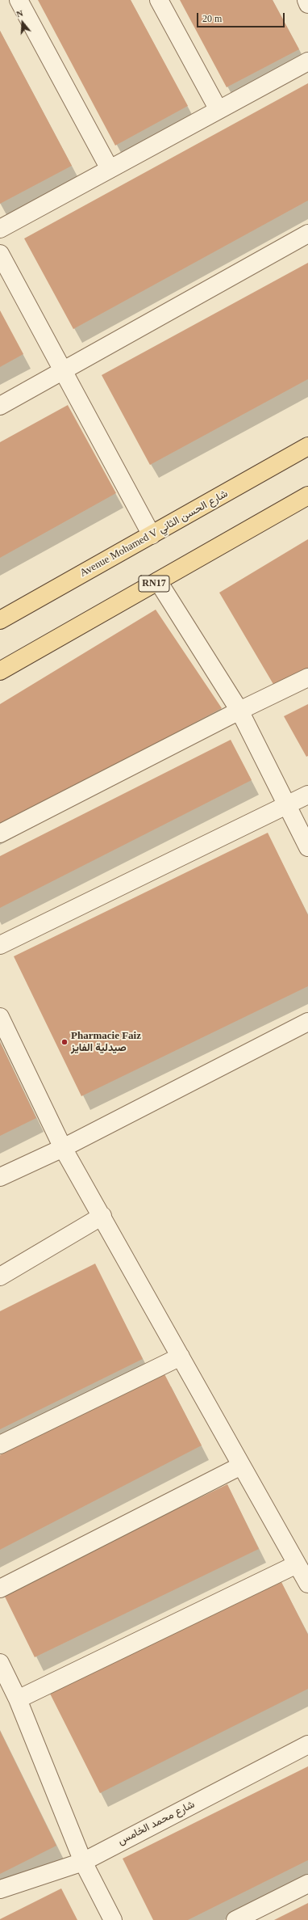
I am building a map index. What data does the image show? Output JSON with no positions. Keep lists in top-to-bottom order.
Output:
{
  "streets": {
    "main road": ["Avenue Mohamed V شارع الحسن الثاني", "RN17"],
    "street": ["شارع محمد الخامس"]
  },
  "places": ["Pharmacie Faiz صيدلية الفايز"],
  "scale_bar": "20 m",
  "north": "top"
}
